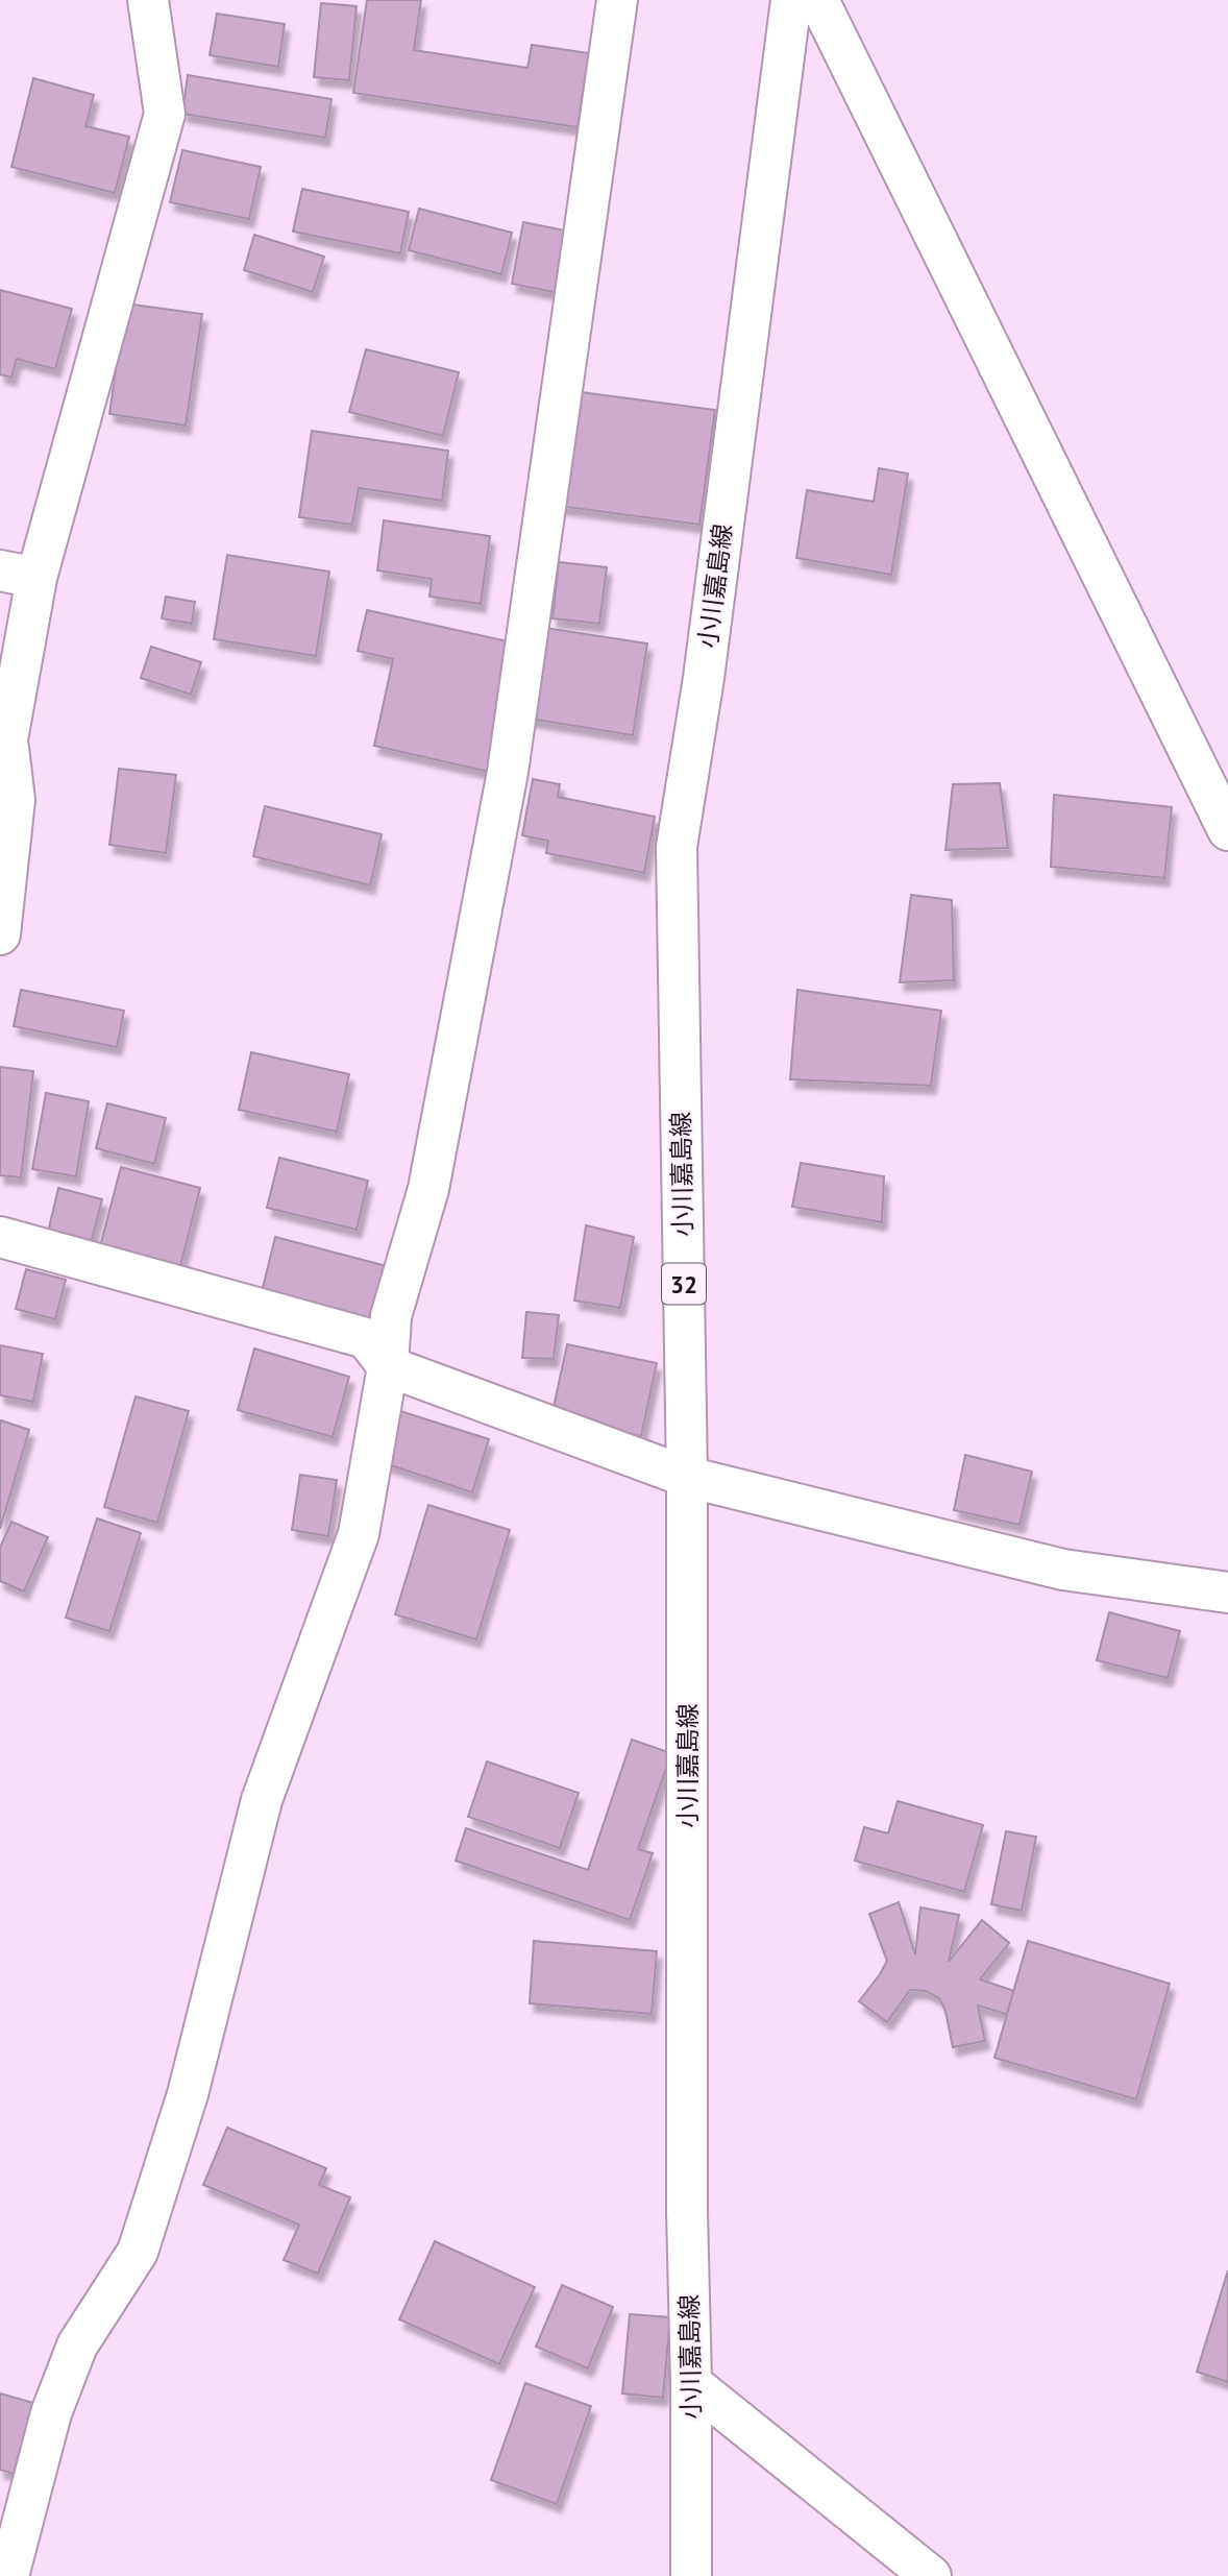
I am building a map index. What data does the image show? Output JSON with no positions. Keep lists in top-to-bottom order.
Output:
{
  "streets": {
    "street": ["小川嘉島線", "32"]
  }
}
